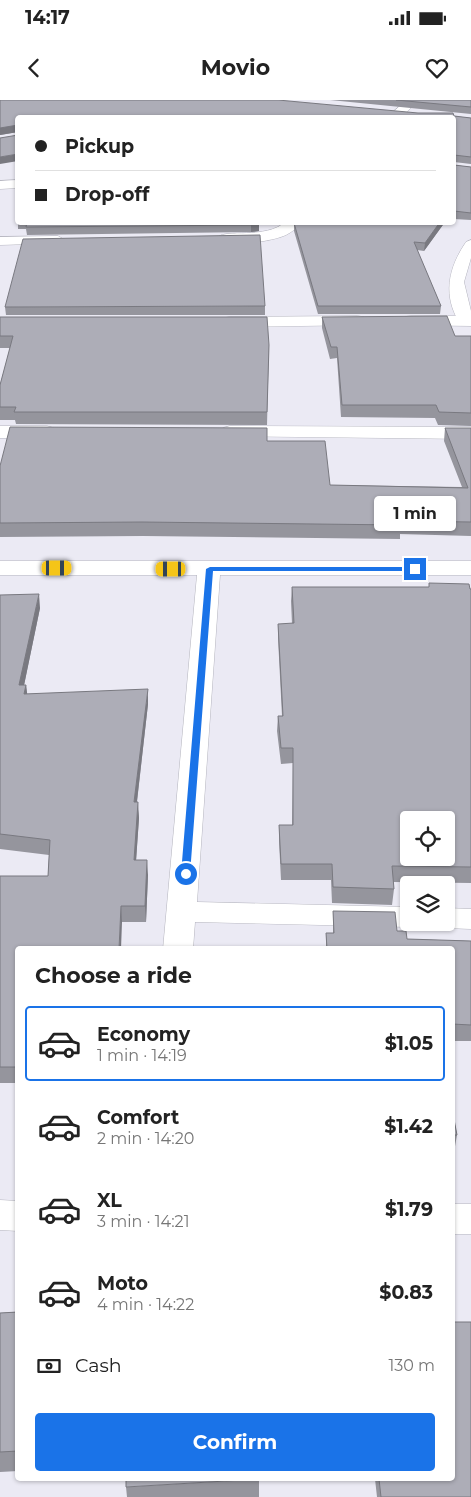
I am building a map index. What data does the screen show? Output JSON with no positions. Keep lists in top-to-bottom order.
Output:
{
  "page": {
    "status": "14:17",
    "header": "Movio",
    "banner": ["Pickup", "Drop-off"],
    "bubble": "1 min",
    "heading": "Choose a ride",
    "list": [
      {
        "name": "Economy",
        "note": "1 min · 14:19",
        "value": "$1.05"
      },
      {
        "name": "Comfort",
        "note": "2 min · 14:20",
        "value": "$1.42"
      },
      {
        "name": "XL",
        "note": "3 min · 14:21",
        "value": "$1.79"
      },
      {
        "name": "Moto",
        "note": "4 min · 14:22",
        "value": "$0.83"
      }
    ],
    "pay": ["Cash", "130 m"],
    "buttons": "Confirm"
  }
}
